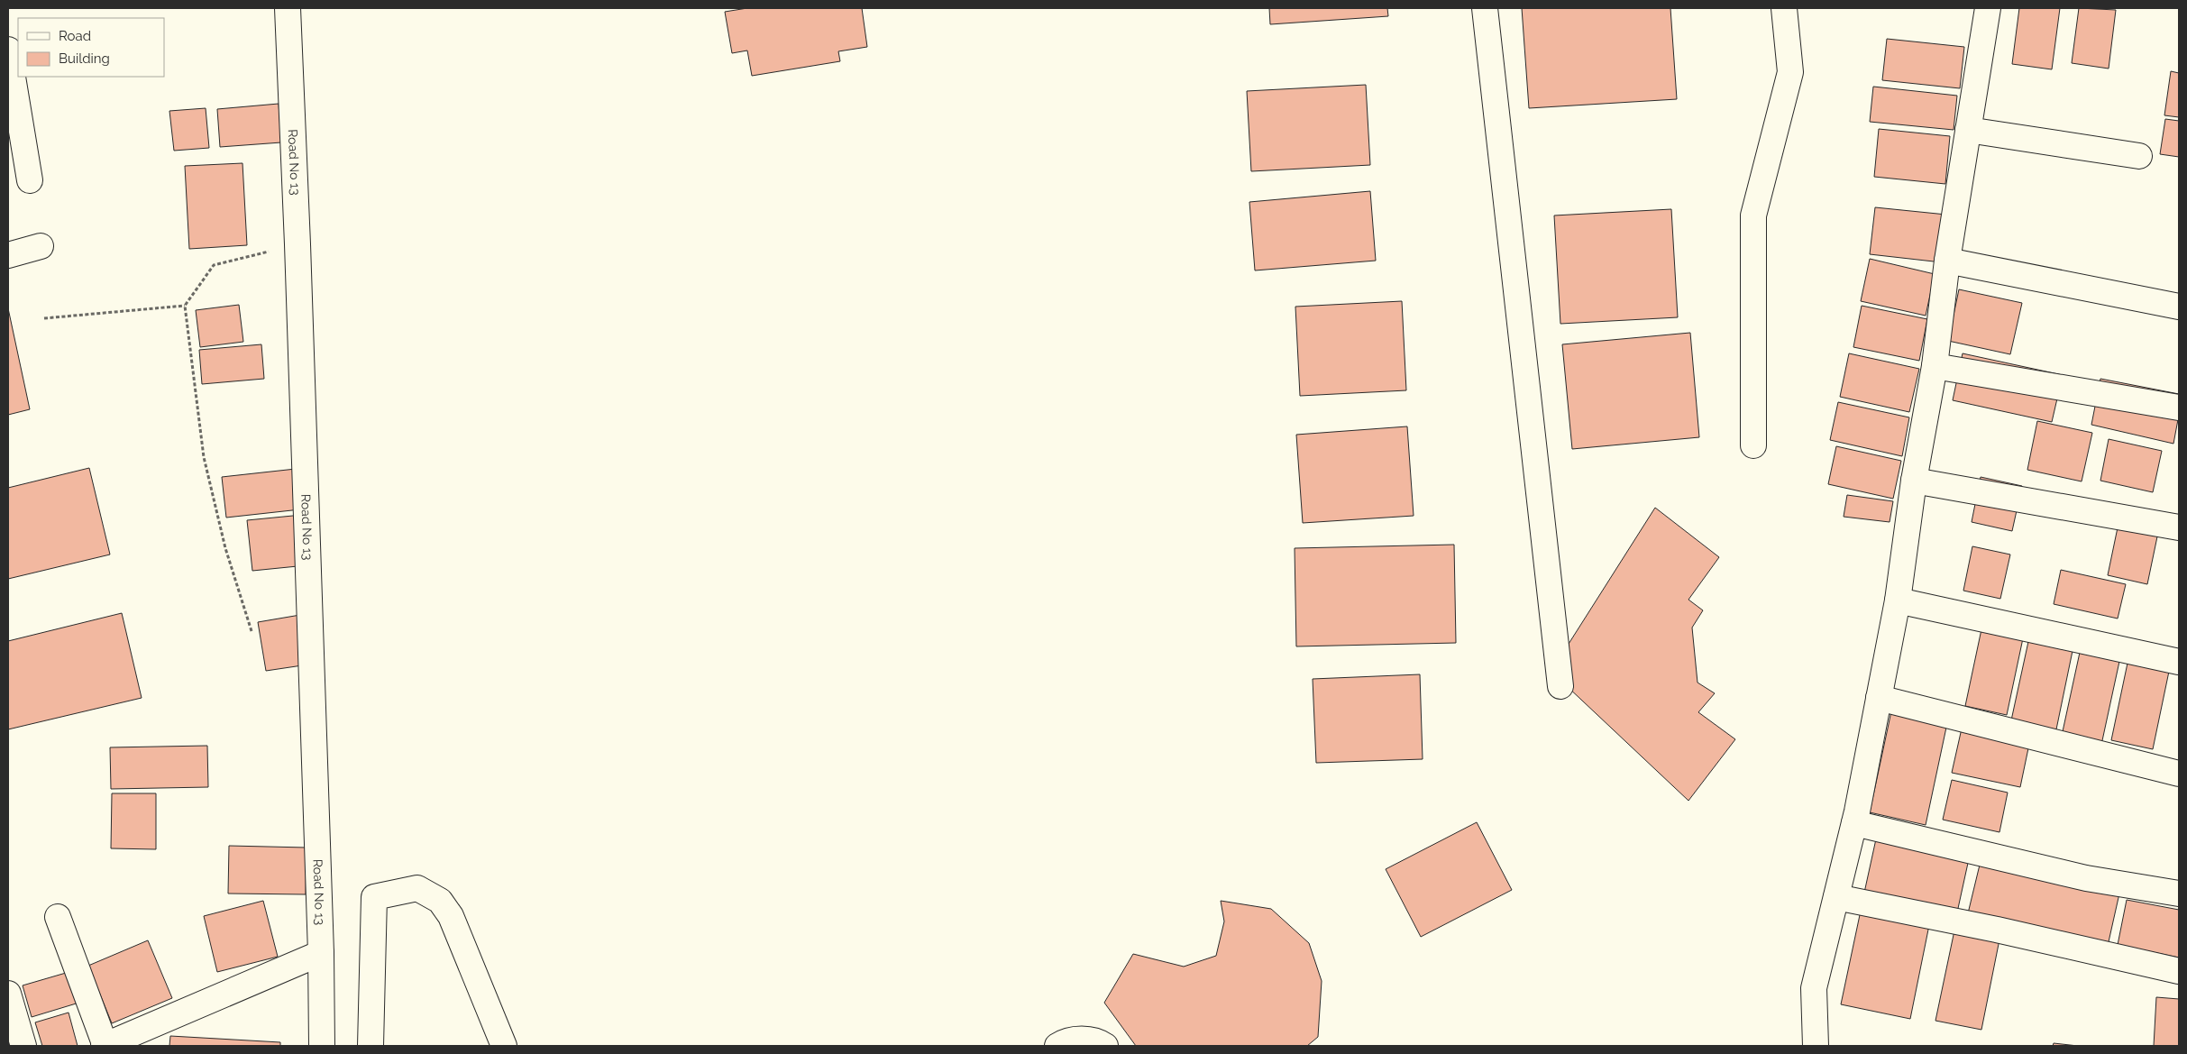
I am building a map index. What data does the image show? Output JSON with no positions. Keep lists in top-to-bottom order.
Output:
{
  "streets": {
    "street": ["Road No 13"]
  },
  "legend": ["Road", "Building"]
}
